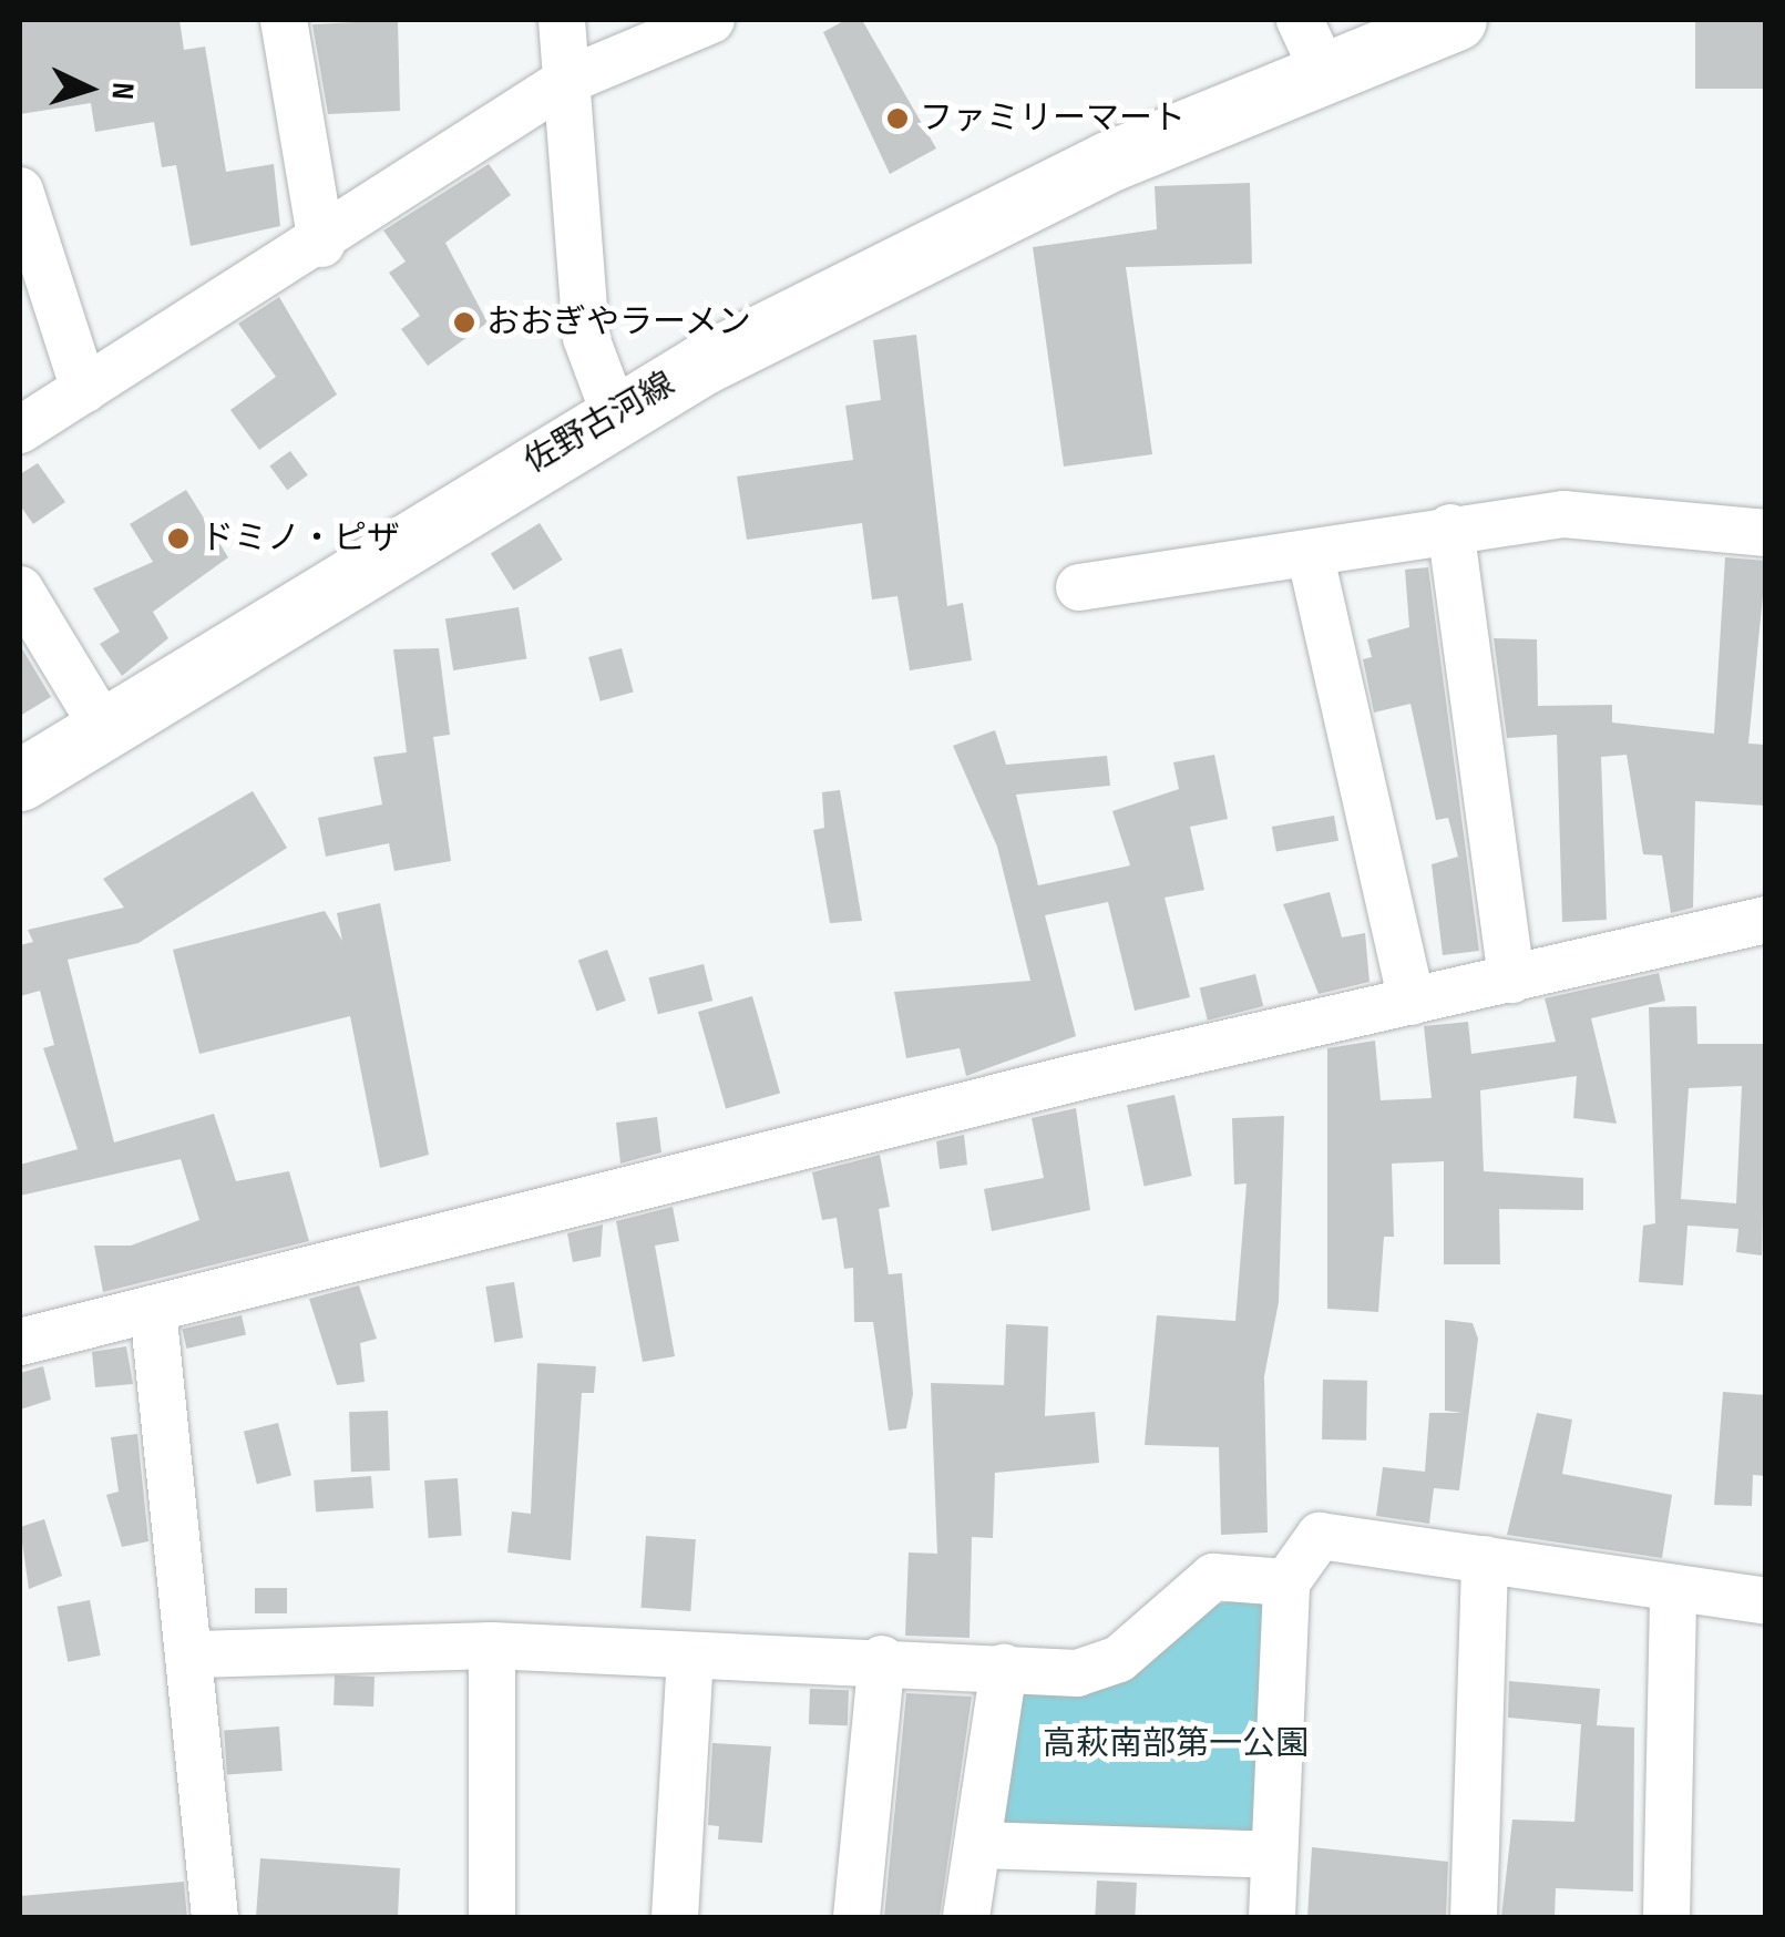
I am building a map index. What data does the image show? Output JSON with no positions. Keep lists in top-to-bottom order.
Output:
{
  "streets": {
    "main road": ["佐野古河線"]
  },
  "parks": ["高萩南部第一公園"],
  "places": ["ファミリーマート", "おおぎやラーメン", "ドミノ・ピザ"],
  "north": "right"
}
